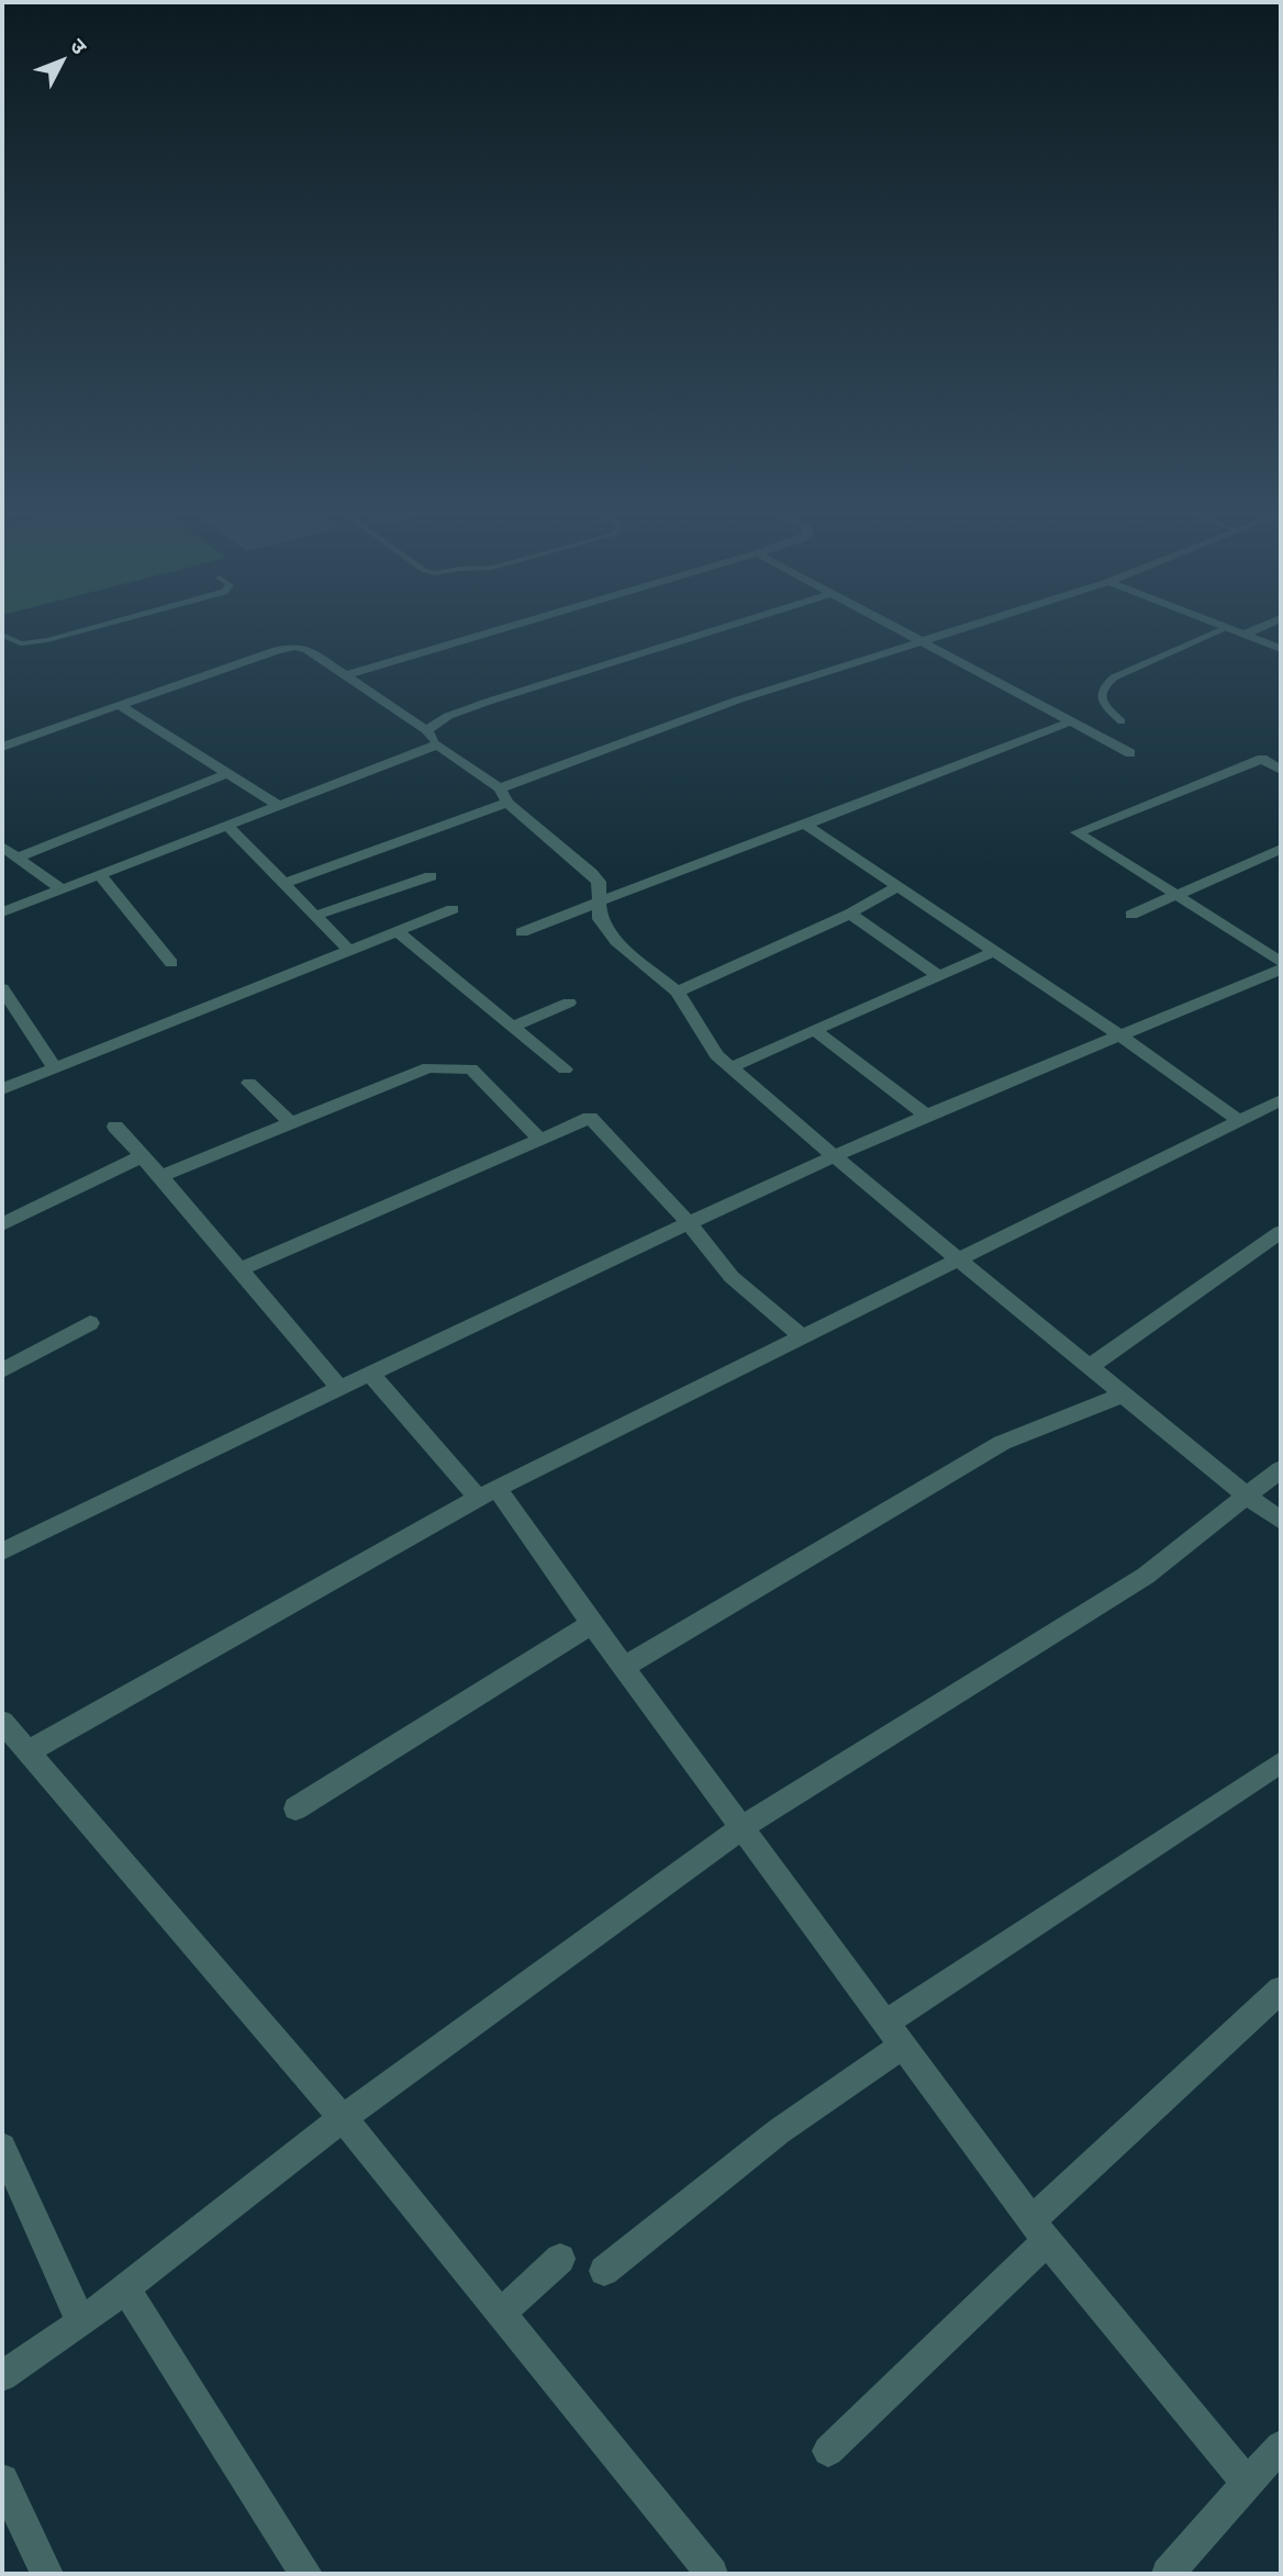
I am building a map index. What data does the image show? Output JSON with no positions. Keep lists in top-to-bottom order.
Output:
{
  "north": "top right"
}
